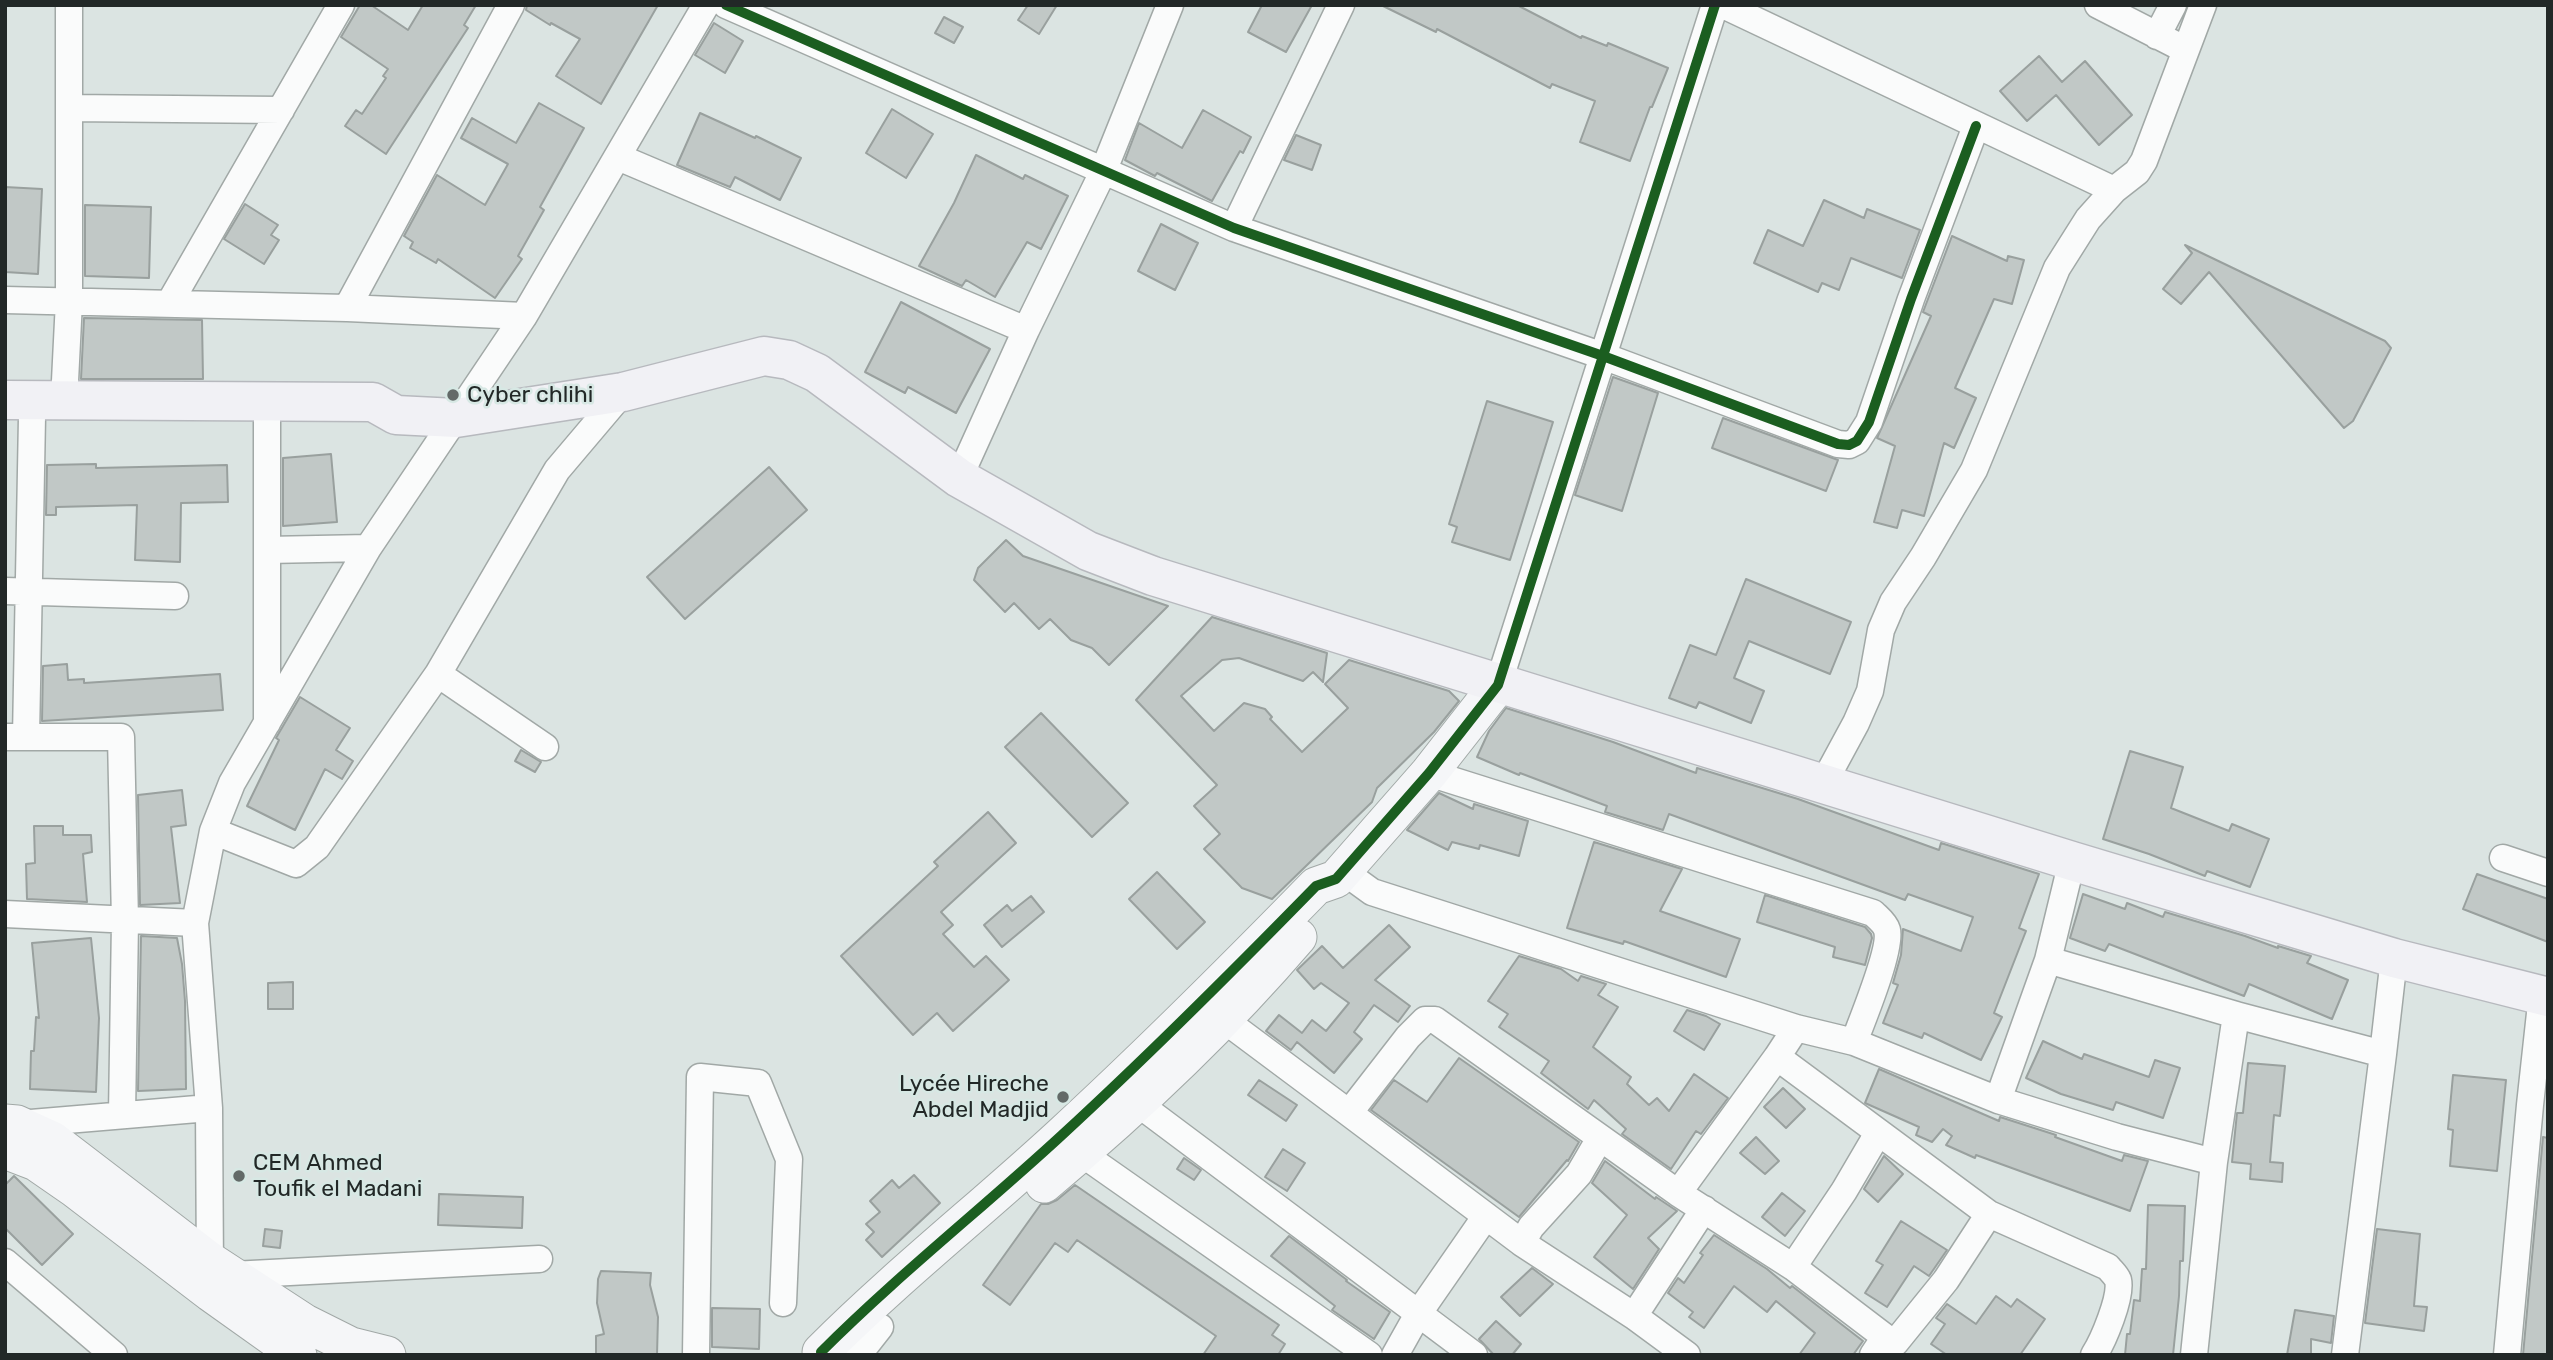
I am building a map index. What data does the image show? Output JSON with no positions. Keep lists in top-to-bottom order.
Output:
{
  "places": ["Cyber chlihi", "Lycée Hireche Abdel Madjid", "CEM Ahmed Toufik el Madani"]
}
